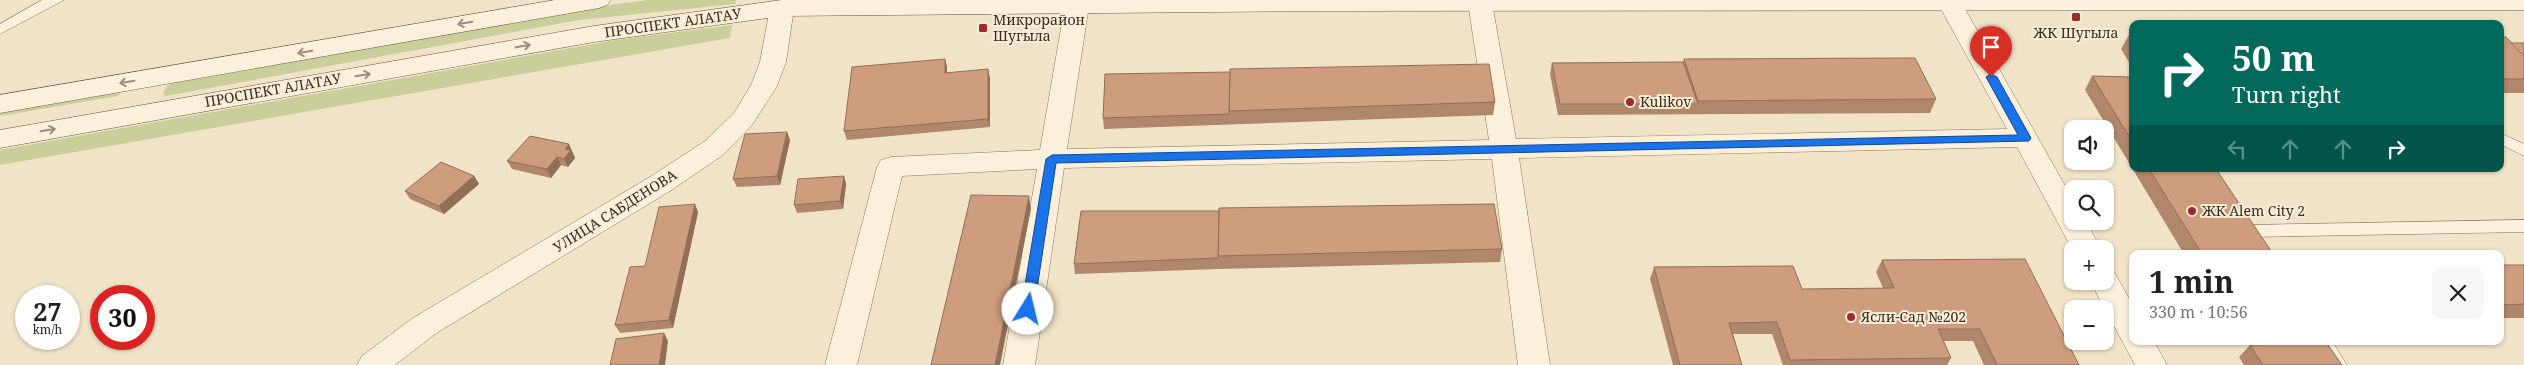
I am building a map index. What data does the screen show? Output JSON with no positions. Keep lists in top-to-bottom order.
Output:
{
  "streets": {
    "street": ["ПРОСПЕКТ АЛАТАУ", "УЛИЦА САБДЕНОВА"]
  },
  "crossings": [
    ["ПРОСПЕКТ АЛАТАУ", "УЛИЦА САБДЕНОВА"]
  ],
  "places": {
    "transit": ["ЖК Шугыла", "Микрорайон Шугыла"],
    "other": ["Kulikov", "ЖК Alem City 2", "Ясли-Сад №202"]
  },
  "page": {
    "turn": ["50 m", "Turn right"],
    "map_buttons": ["+", "−"],
    "heading": ["1 min", "330 m · 10:56"],
    "speed": "27 km/h",
    "limit": "30"
  }
}
